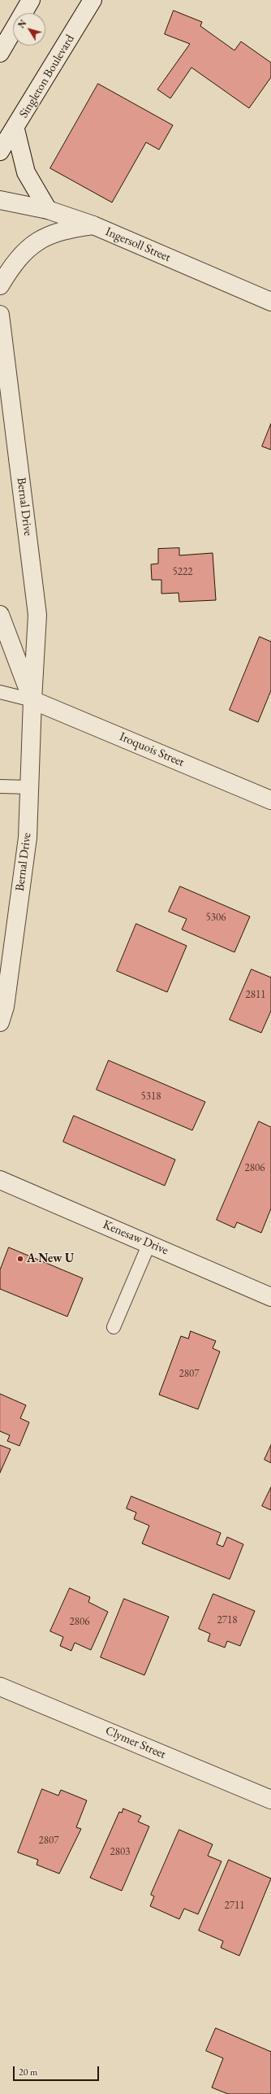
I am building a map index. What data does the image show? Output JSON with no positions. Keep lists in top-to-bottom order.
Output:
{
  "streets": {
    "street": [
      "Singleton Boulevard",
      "Ingersoll Street",
      "Bernal Drive",
      "Iroquois Street",
      "Kenesaw Drive",
      "Clymer Street"
    ]
  },
  "crossings": [
    ["Bernal Drive", "Iroquois Street"]
  ],
  "places": ["A New U"],
  "house_numbers": [
    "5222",
    "5306",
    "2811",
    "5318",
    "2806",
    "2807",
    "2718",
    "2806",
    "2807",
    "2803",
    "2711"
  ],
  "scale_bar": "20 m",
  "north": "top left"
}
